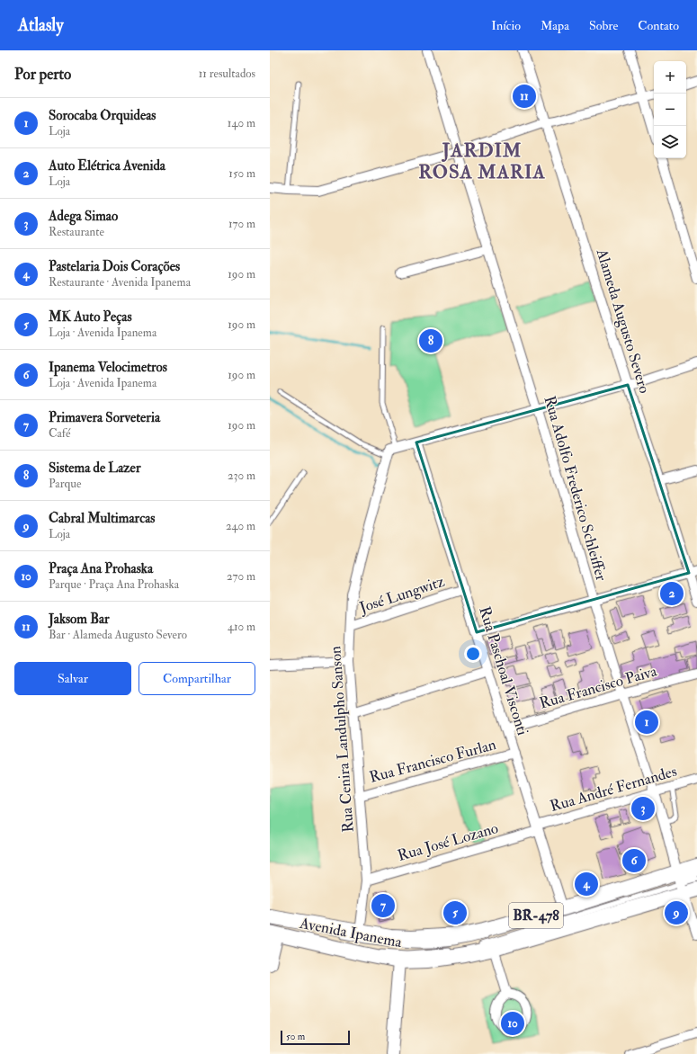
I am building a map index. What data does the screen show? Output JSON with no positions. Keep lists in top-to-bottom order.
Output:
{
  "streets": {
    "main road": ["BR-478", "Avenida Ipanema"],
    "street": [
      "Alameda Augusto Severo",
      "Rua Adolfo Frederico Schleiffer",
      "José Lungwitz",
      "Rua Paschoal Visconti",
      "Rua Francisco Paiva",
      "Rua Cenira Landulpho Sanson",
      "Rua Francisco Furlan",
      "Rua André Fernandes",
      "Rua José Lozano"
    ]
  },
  "crossings": [
    ["Rua Adolfo Frederico Schleiffer", "Rua Francisco Paiva"],
    ["Rua Adolfo Frederico Schleiffer", "Rua André Fernandes"],
    ["Rua Adolfo Frederico Schleiffer", "Avenida Ipanema"],
    ["José Lungwitz", "Rua Paschoal Visconti"],
    ["José Lungwitz", "Rua Cenira Landulpho Sanson"],
    ["Rua Paschoal Visconti", "Rua Francisco Paiva"],
    ["Rua Paschoal Visconti", "Rua Francisco Furlan"],
    ["Rua Paschoal Visconti", "Rua André Fernandes"],
    ["Rua Paschoal Visconti", "Rua José Lozano"],
    ["Rua Paschoal Visconti", "Avenida Ipanema"],
    ["Rua Cenira Landulpho Sanson", "Rua Francisco Furlan"],
    ["Rua Cenira Landulpho Sanson", "Rua José Lozano"],
    ["Rua Cenira Landulpho Sanson", "Avenida Ipanema"],
    ["Rua André Fernandes", "Rua José Lozano"]
  ],
  "districts": ["JARDIM ROSA MARIA"],
  "scale_bar": "50 m",
  "page": {
    "header": "Atlasly",
    "nav": [
      "Início",
      "Mapa",
      "Sobre",
      "Contato"
    ],
    "heading": ["Por perto", "11 resultados"],
    "map_buttons": ["+", "−"],
    "pins": [
      "11",
      "8",
      "2",
      "1",
      "3",
      "6",
      "4",
      "7",
      "5",
      "9",
      "10"
    ],
    "list": [
      {
        "mark": "1",
        "name": "Sorocaba Orquideas",
        "note": "Loja",
        "value": "140 m"
      },
      {
        "mark": "2",
        "name": "Auto Elétrica Avenida",
        "note": "Loja",
        "value": "150 m"
      },
      {
        "mark": "3",
        "name": "Adega Simao",
        "note": "Restaurante",
        "value": "170 m"
      },
      {
        "mark": "4",
        "name": "Pastelaria Dois Corações",
        "note": "Restaurante · Avenida Ipanema",
        "value": "190 m"
      },
      {
        "mark": "5",
        "name": "MK Auto Peças",
        "note": "Loja · Avenida Ipanema",
        "value": "190 m"
      },
      {
        "mark": "6",
        "name": "Ipanema Velocimetros",
        "note": "Loja · Avenida Ipanema",
        "value": "190 m"
      },
      {
        "mark": "7",
        "name": "Primavera Sorveteria",
        "note": "Café",
        "value": "190 m"
      },
      {
        "mark": "8",
        "name": "Sistema de Lazer",
        "note": "Parque",
        "value": "230 m"
      },
      {
        "mark": "9",
        "name": "Cabral Multimarcas",
        "note": "Loja",
        "value": "240 m"
      },
      {
        "mark": "10",
        "name": "Praça Ana Prohaska",
        "note": "Parque · Praça Ana Prohaska",
        "value": "270 m"
      },
      {
        "mark": "11",
        "name": "Jaksom Bar",
        "note": "Bar · Alameda Augusto Severo",
        "value": "410 m"
      }
    ],
    "buttons": ["Salvar", "Compartilhar"],
    "scale": "50 m"
  }
}
